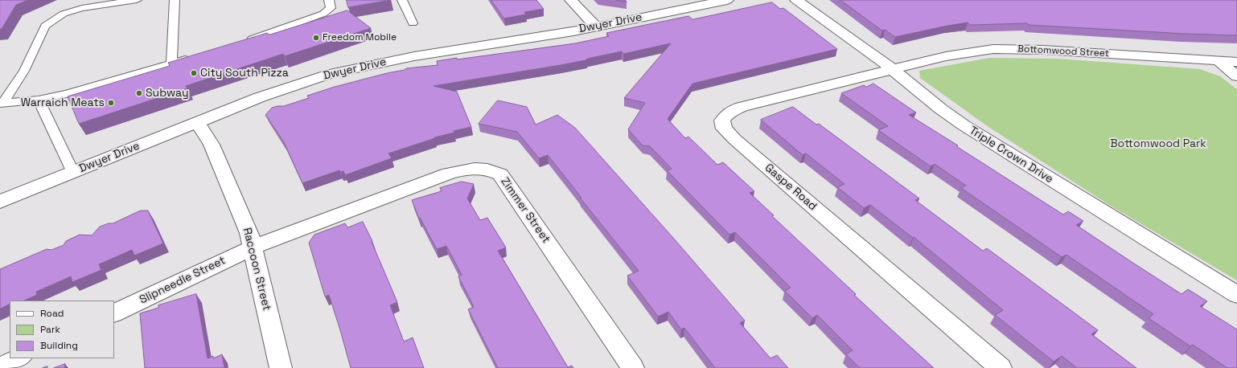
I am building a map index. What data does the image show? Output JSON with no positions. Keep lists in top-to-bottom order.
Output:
{
  "streets": {
    "street": [
      "Dwyer Drive",
      "Bottomwood Street",
      "Triple Crown Drive",
      "Gaspe Road",
      "Zimmer Street",
      "Raccoon Street",
      "Slipneedle Street"
    ]
  },
  "crossings": [
    ["Dwyer Drive", "Raccoon Street"],
    ["Bottomwood Street", "Triple Crown Drive"],
    ["Bottomwood Street", "Gaspe Road"],
    ["Triple Crown Drive", "Gaspe Road"],
    ["Zimmer Street", "Raccoon Street"],
    ["Zimmer Street", "Slipneedle Street"],
    ["Raccoon Street", "Slipneedle Street"]
  ],
  "parks": ["Bottomwood Park"],
  "places": [
    "Freedom Mobile",
    "City South Pizza",
    "Subway",
    "Warraich Meats"
  ],
  "legend": ["Road", "Park", "Building"]
}
